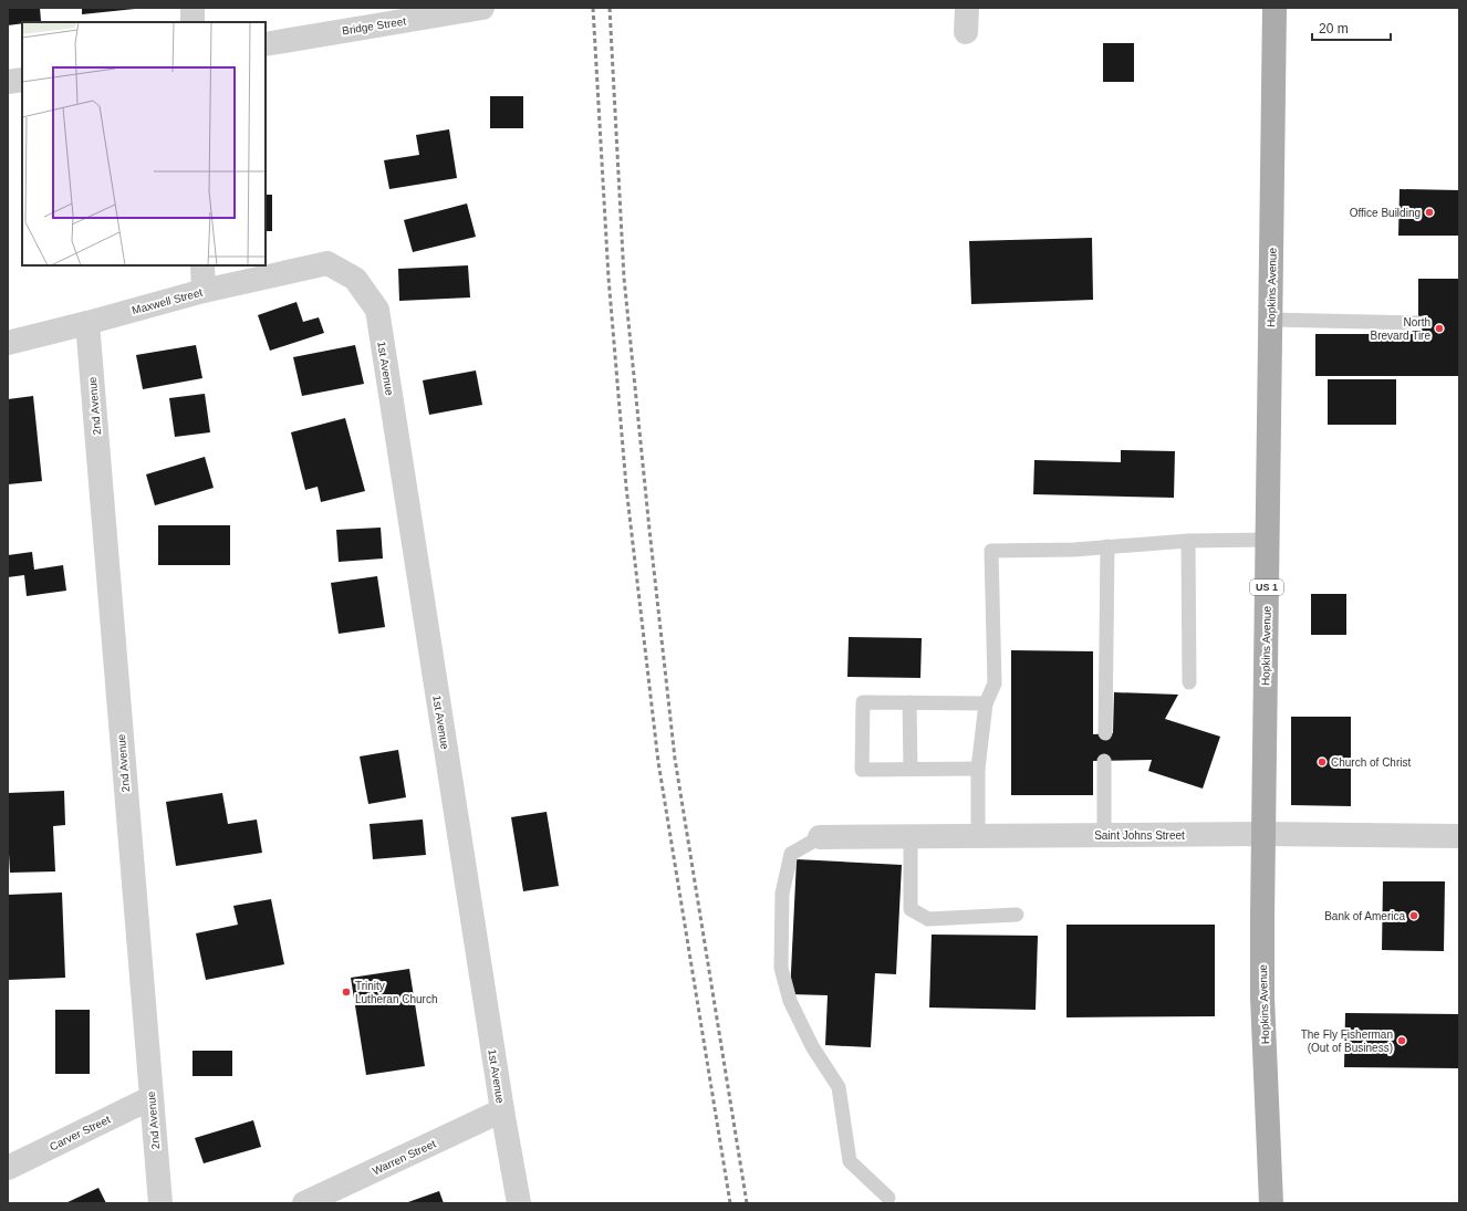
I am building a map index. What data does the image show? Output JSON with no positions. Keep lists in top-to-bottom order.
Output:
{
  "streets": {
    "main road": ["Hopkins Avenue", "US 1"],
    "street": [
      "Bridge Street",
      "Maxwell Street",
      "1st Avenue",
      "2nd Avenue",
      "Saint Johns Street",
      "Carver Street",
      "Warren Street"
    ]
  },
  "crossings": [
    ["Hopkins Avenue", "Saint Johns Street"],
    ["Maxwell Street", "1st Avenue"],
    ["Maxwell Street", "2nd Avenue"],
    ["1st Avenue", "Warren Street"],
    ["2nd Avenue", "Carver Street"]
  ],
  "places": [
    "Office Building",
    "North Brevard Tire",
    "Church of Christ",
    "Bank of America",
    "Trinity Lutheran Church",
    "The Fly Fisherman (Out of Business)"
  ],
  "scale_bar": "20 m"
}
